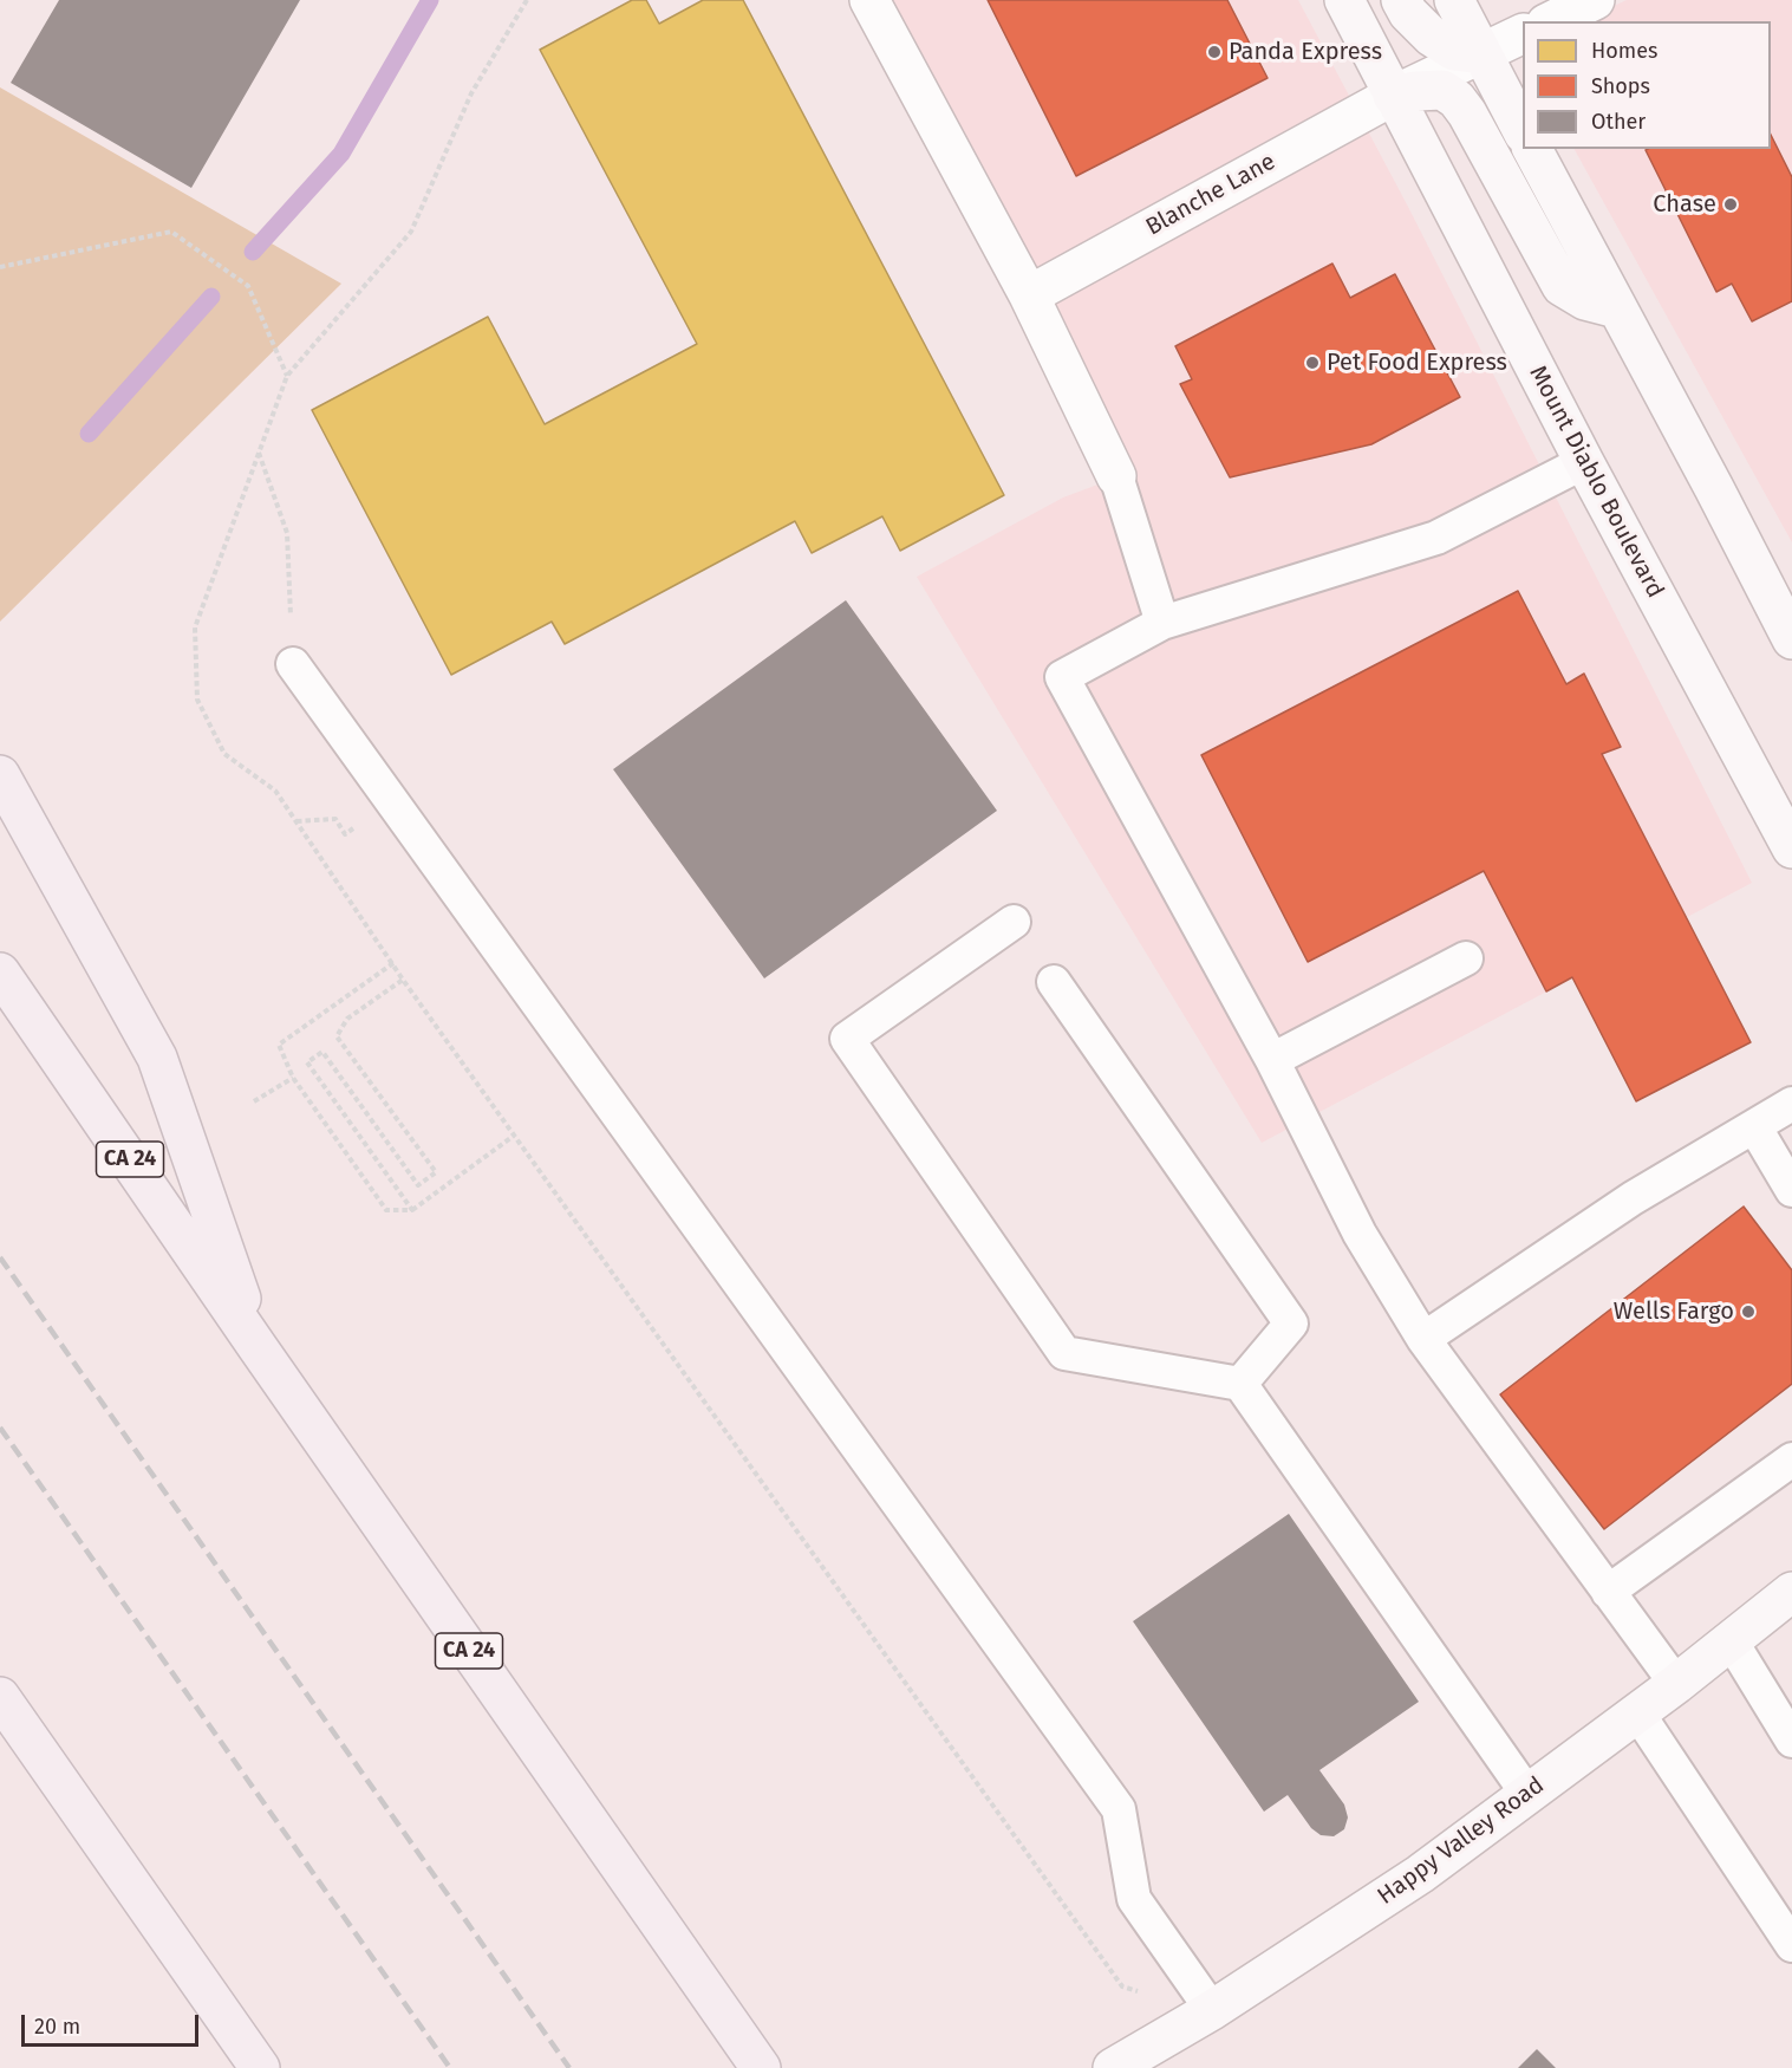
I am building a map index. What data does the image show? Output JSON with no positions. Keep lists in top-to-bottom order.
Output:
{
  "streets": {
    "highway": ["CA 24"],
    "main road": ["Mount Diablo Boulevard", "Happy Valley Road"],
    "street": ["Blanche Lane"]
  },
  "crossings": [
    ["Blanche Lane", "Mount Diablo Boulevard"]
  ],
  "places": [
    "Panda Express",
    "Chase",
    "Pet Food Express",
    "Wells Fargo"
  ],
  "legend": ["Homes", "Shops", "Other"],
  "scale_bar": "20 m"
}
